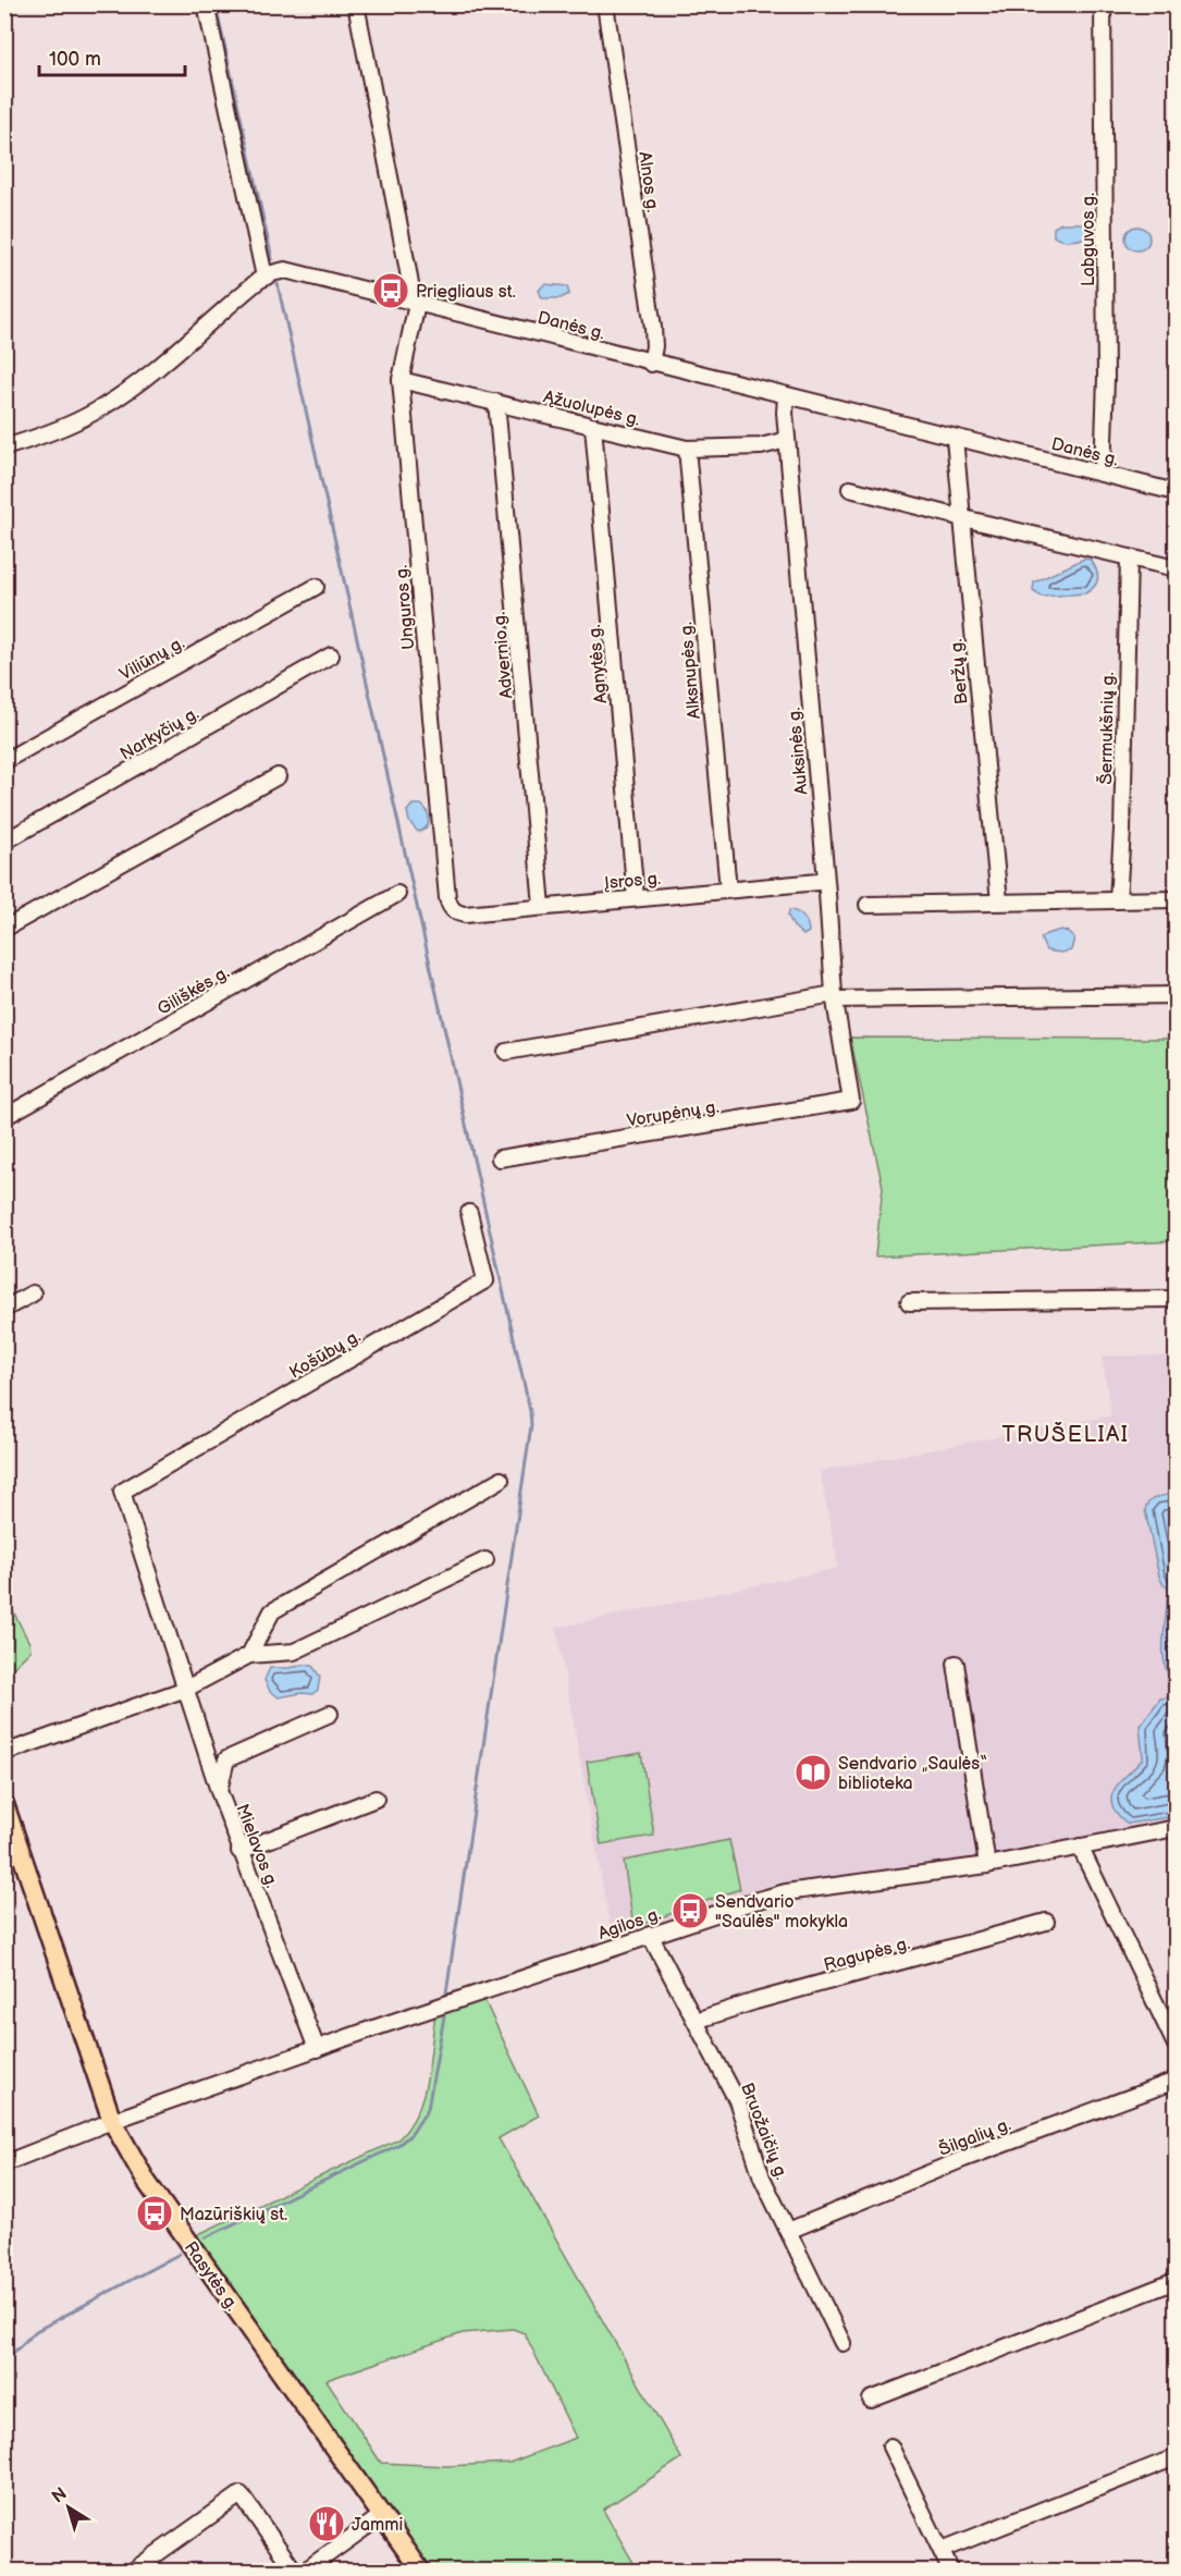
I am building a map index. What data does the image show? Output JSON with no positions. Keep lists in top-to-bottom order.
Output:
{
  "streets": {
    "main road": ["Rasytės g."],
    "street": [
      "Alnos g.",
      "Labguvos g.",
      "Danės g.",
      "Ąžuolupės g.",
      "Unguros g.",
      "Advernio g.",
      "Viliūnų g.",
      "Agnytės g.",
      "Alksnupės g.",
      "Beržų g.",
      "Šermukšnių g.",
      "Narkyčių g.",
      "Auksinės g.",
      "Įsros g.",
      "Giliškės g.",
      "Vorupėnų g.",
      "Košūbų g.",
      "Mielavos g.",
      "Agilos g.",
      "Ragupės g.",
      "Bruožaičių g.",
      "Šilgalių g."
    ]
  },
  "crossings": [
    ["Alnos g.", "Danės g."],
    ["Labguvos g.", "Danės g."],
    ["Danės g.", "Unguros g."],
    ["Danės g.", "Beržų g."],
    ["Danės g.", "Auksinės g."],
    ["Ąžuolupės g.", "Unguros g."],
    ["Ąžuolupės g.", "Advernio g."],
    ["Ąžuolupės g.", "Agnytės g."],
    ["Ąžuolupės g.", "Alksnupės g."],
    ["Unguros g.", "Įsros g."],
    ["Advernio g.", "Įsros g."],
    ["Agnytės g.", "Įsros g."],
    ["Alksnupės g.", "Įsros g."],
    ["Auksinės g.", "Vorupėnų g."],
    ["Mielavos g.", "Agilos g."],
    ["Agilos g.", "Bruožaičių g."],
    ["Agilos g.", "Rasytės g."],
    ["Ragupės g.", "Bruožaičių g."],
    ["Bruožaičių g.", "Šilgalių g."]
  ],
  "districts": ["TRUŠELIAI"],
  "places": {
    "bus stop": ["Priegliaus st.", "Sendvario \"Saulės\" mokykla", "Mazūriškių st."],
    "library": ["Sendvario „Saulės“ biblioteka"],
    "restaurant": ["Jammi"]
  },
  "scale_bar": "100 m",
  "north": "top left"
}
